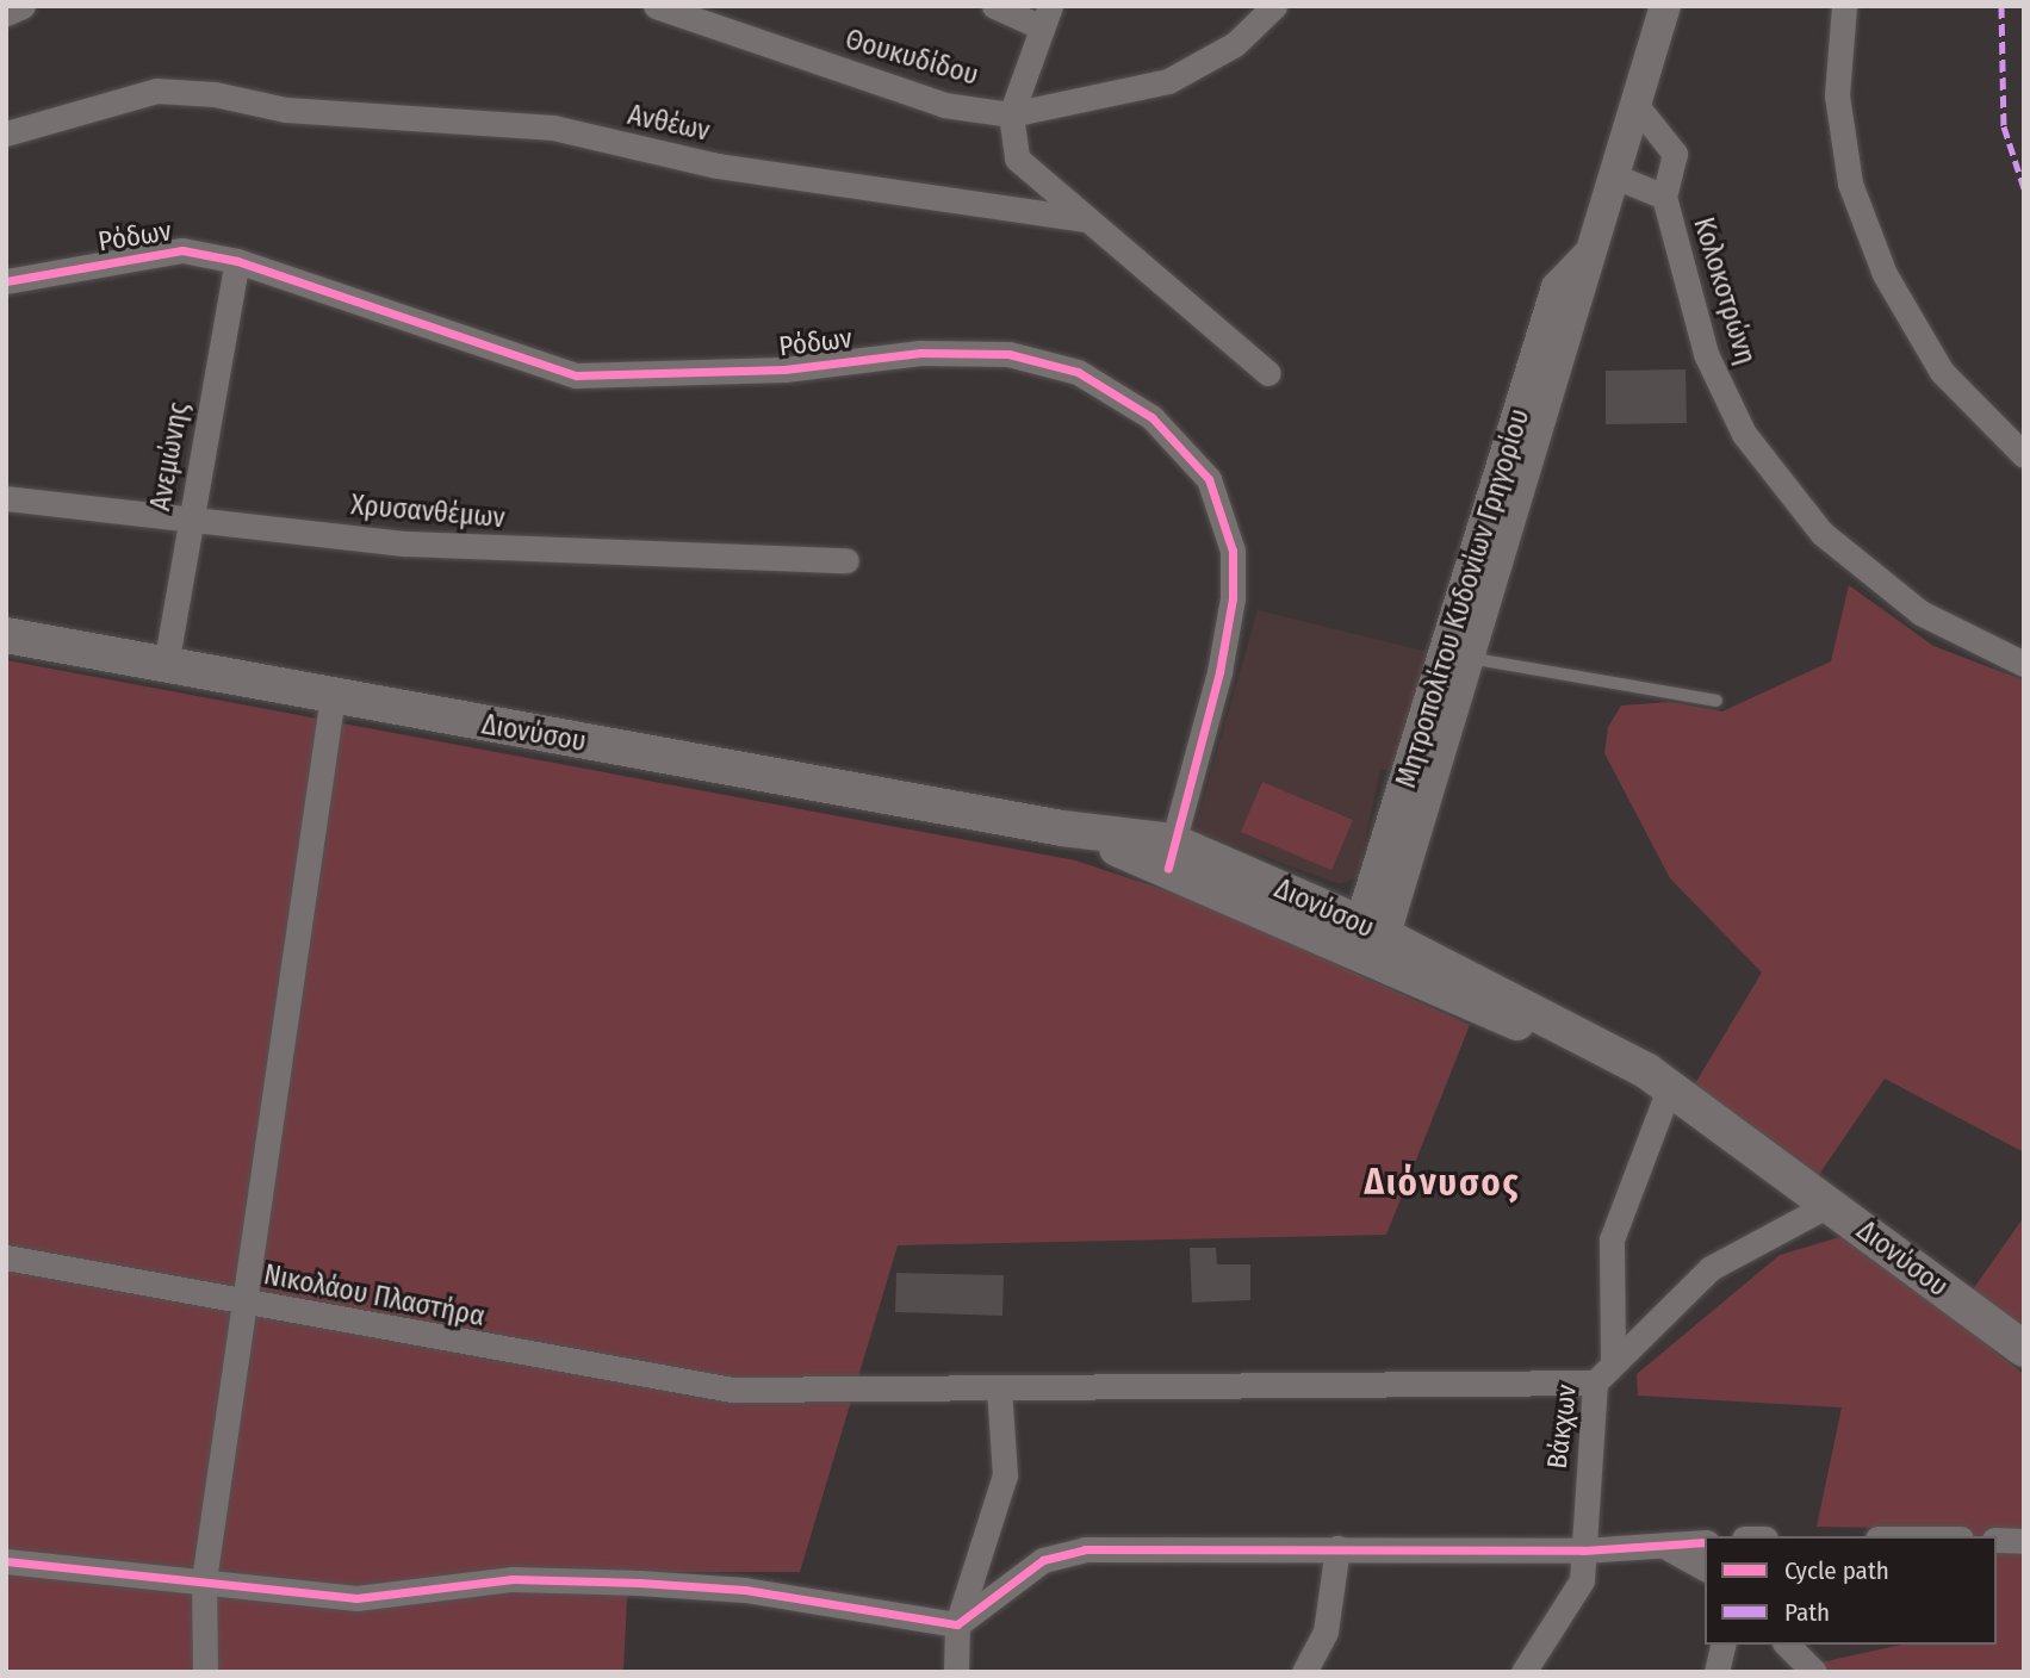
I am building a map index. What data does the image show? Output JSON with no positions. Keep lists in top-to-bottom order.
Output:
{
  "streets": {
    "main road": ["Διονύσου"],
    "street": [
      "Θουκυδίδου",
      "Ανθέων",
      "Ρόδων",
      "Κολοκοτρώνη",
      "Ανεμώνης",
      "Χρυσανθέμων",
      "Μητροπολίτου Κυδονίων Γρηγορίου",
      "Νικολάου Πλαστήρα",
      "Βάκχων"
    ]
  },
  "crossings": [
    ["Ρόδων", "Ανεμώνης"],
    ["Ρόδων", "Διονύσου"],
    ["Κολοκοτρώνη", "Μητροπολίτου Κυδονίων Γρηγορίου"],
    ["Ανεμώνης", "Χρυσανθέμων"],
    ["Ανεμώνης", "Διονύσου"],
    ["Μητροπολίτου Κυδονίων Γρηγορίου", "Διονύσου"],
    ["Διονύσου", "Βάκχων"],
    ["Νικολάου Πλαστήρα", "Βάκχων"]
  ],
  "districts": ["Διόνυσος"],
  "legend": ["Cycle path", "Path"]
}
